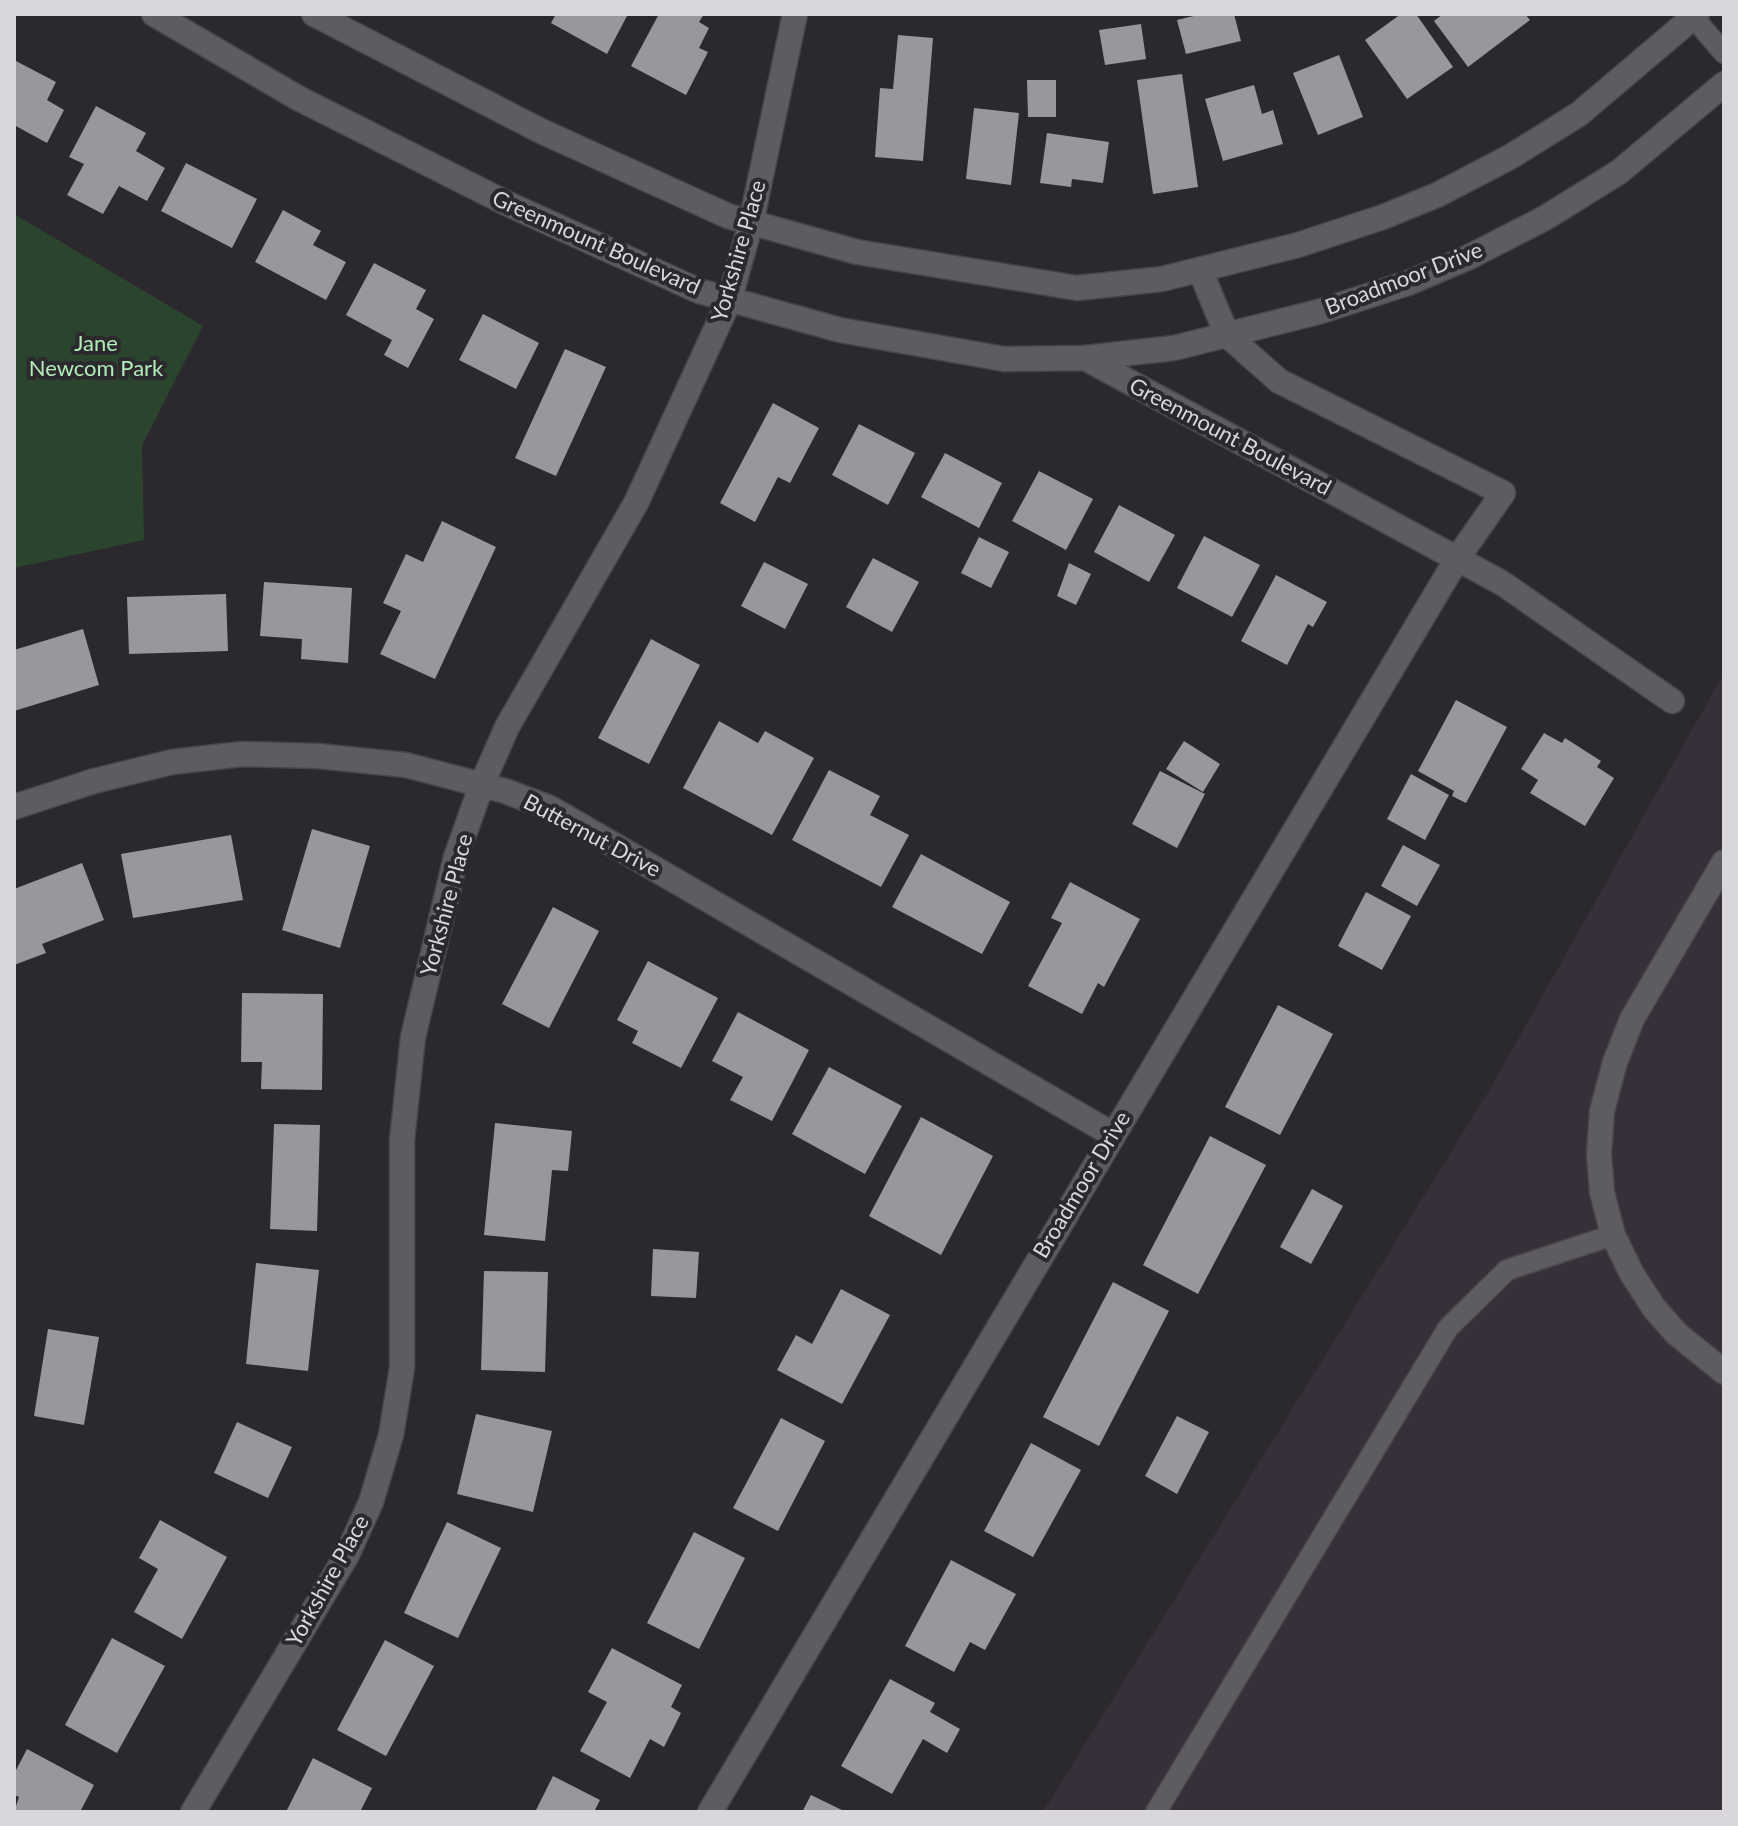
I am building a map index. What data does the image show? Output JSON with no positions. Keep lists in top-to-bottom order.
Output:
{
  "streets": {
    "street": [
      "Greenmount Boulevard",
      "Yorkshire Place",
      "Broadmoor Drive",
      "Butternut Drive"
    ]
  },
  "crossings": [
    ["Greenmount Boulevard", "Yorkshire Place"],
    ["Greenmount Boulevard", "Broadmoor Drive"],
    ["Yorkshire Place", "Butternut Drive"],
    ["Broadmoor Drive", "Butternut Drive"]
  ],
  "parks": ["Jane Newcom Park"]
}
